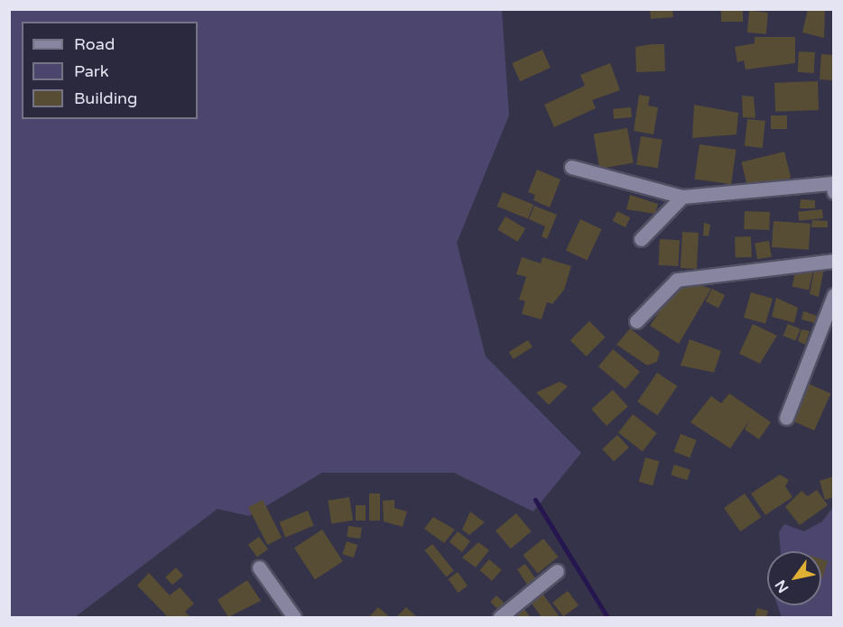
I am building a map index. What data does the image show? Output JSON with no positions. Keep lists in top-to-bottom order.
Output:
{
  "legend": ["Road", "Park", "Building"],
  "north": "bottom left"
}
